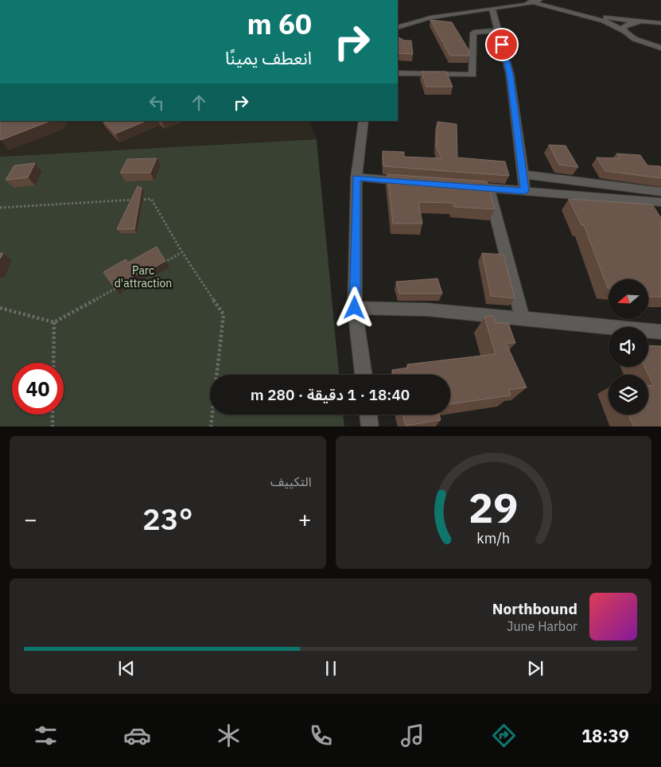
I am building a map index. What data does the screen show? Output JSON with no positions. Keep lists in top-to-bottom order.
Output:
{
  "parks": ["Parc d'attraction"],
  "north": "left",
  "page": {
    "turn": ["60 m", "انعطف يمينًا"],
    "limit": "40",
    "trip": "18:40 · 1 دقيقة · 280 m",
    "tile": "التكييف",
    "heat": ["−", "23°", "+"],
    "song": ["Northbound", "June Harbor"],
    "tabs": "18:39",
    "gauge": ["29", "km/h"]
  }
}
